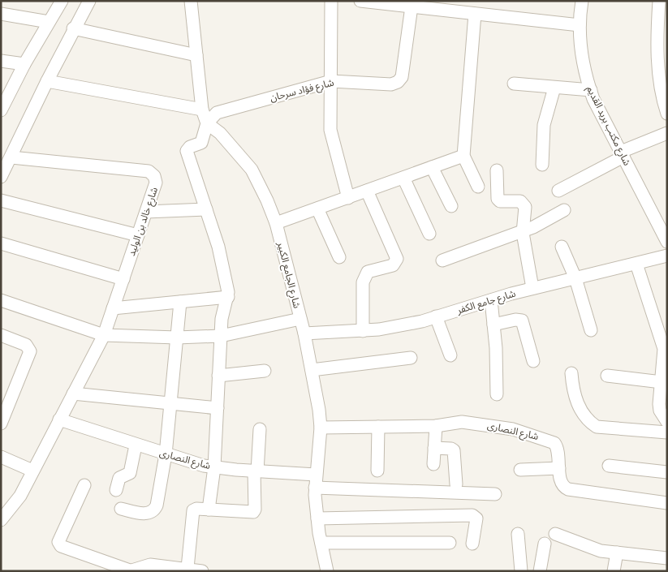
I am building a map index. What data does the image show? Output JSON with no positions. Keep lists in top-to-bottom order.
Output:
{
  "streets": {
    "street": [
      "شارع فؤاد سرحان",
      "شارع مكتب بريد القديم",
      "شارع خالد بن الوليد",
      "شارع الجامع الكبير",
      "شارع جامع الكفر",
      "شارع النصارى"
    ]
  },
  "crossings": [
    ["شارع فؤاد سرحان", "شارع الجامع الكبير"],
    ["شارع خالد بن الوليد", "شارع النصارى"],
    ["شارع الجامع الكبير", "شارع جامع الكفر"],
    ["شارع الجامع الكبير", "شارع النصارى"]
  ]
}
